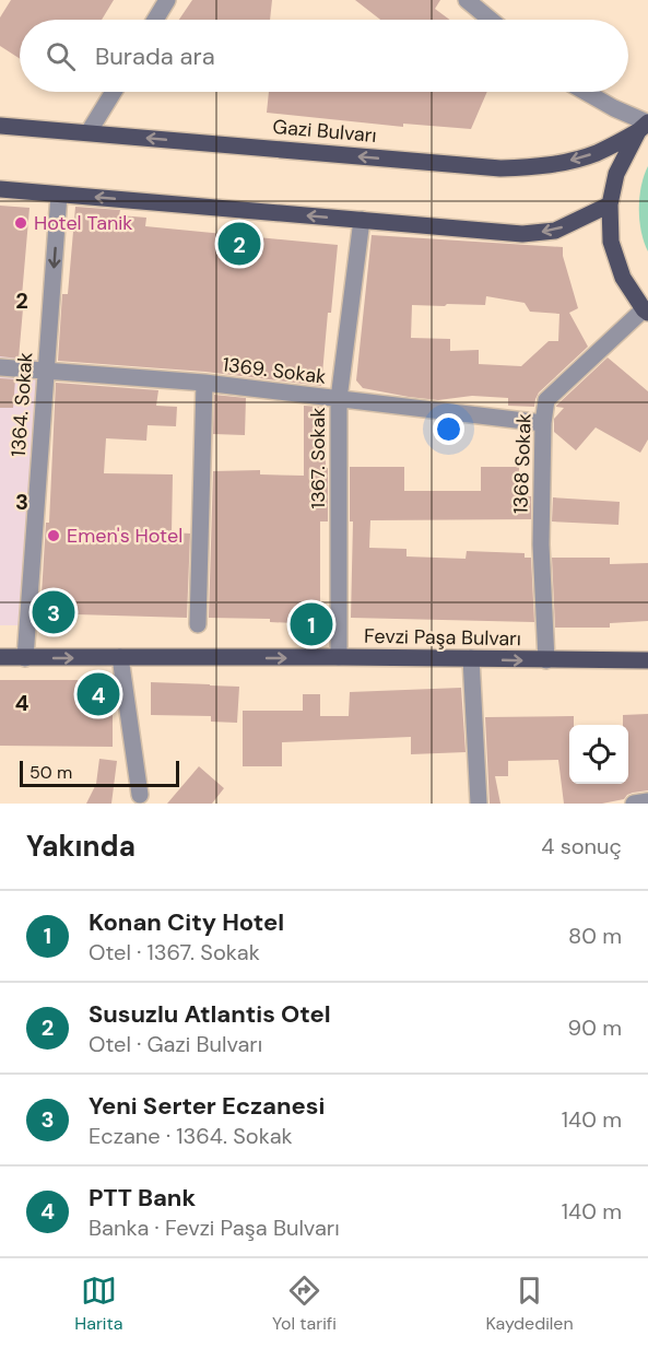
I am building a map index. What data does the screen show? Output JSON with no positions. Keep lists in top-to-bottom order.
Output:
{
  "streets": {
    "main road": ["Gazi Bulvarı", "Fevzi Paşa Bulvarı"],
    "street": [
      "1369. Sokak",
      "1364. Sokak",
      "1367. Sokak",
      "1368 Sokak"
    ]
  },
  "crossings": [
    ["1369. Sokak", "1364. Sokak"],
    ["1369. Sokak", "1367. Sokak"],
    ["1369. Sokak", "1368 Sokak"],
    ["1364. Sokak", "Fevzi Paşa Bulvarı"],
    ["1367. Sokak", "Fevzi Paşa Bulvarı"],
    ["1368 Sokak", "Fevzi Paşa Bulvarı"]
  ],
  "one_way": ["1364. Sokak", "Fevzi Paşa Bulvarı"],
  "places": ["Hotel Tanik", "Emen's Hotel"],
  "scale_bar": "50 m",
  "page": {
    "search": "Burada ara",
    "pins": [
      "2",
      "3",
      "1",
      "4"
    ],
    "scale": "50 m",
    "heading": ["Yakında", "4 sonuç"],
    "list": [
      {
        "mark": "1",
        "name": "Konan City Hotel",
        "note": "Otel · 1367. Sokak",
        "value": "80 m"
      },
      {
        "mark": "2",
        "name": "Susuzlu Atlantis Otel",
        "note": "Otel · Gazi Bulvarı",
        "value": "90 m"
      },
      {
        "mark": "3",
        "name": "Yeni Serter Eczanesi",
        "note": "Eczane · 1364. Sokak",
        "value": "140 m"
      },
      {
        "mark": "4",
        "name": "PTT Bank",
        "note": "Banka · Fevzi Paşa Bulvarı",
        "value": "140 m"
      }
    ],
    "nav": ["Harita", "Yol tarifi", "Kaydedilen"]
  },
  "grid": {
    "rows": ["2", "3", "4"]
  }
}
